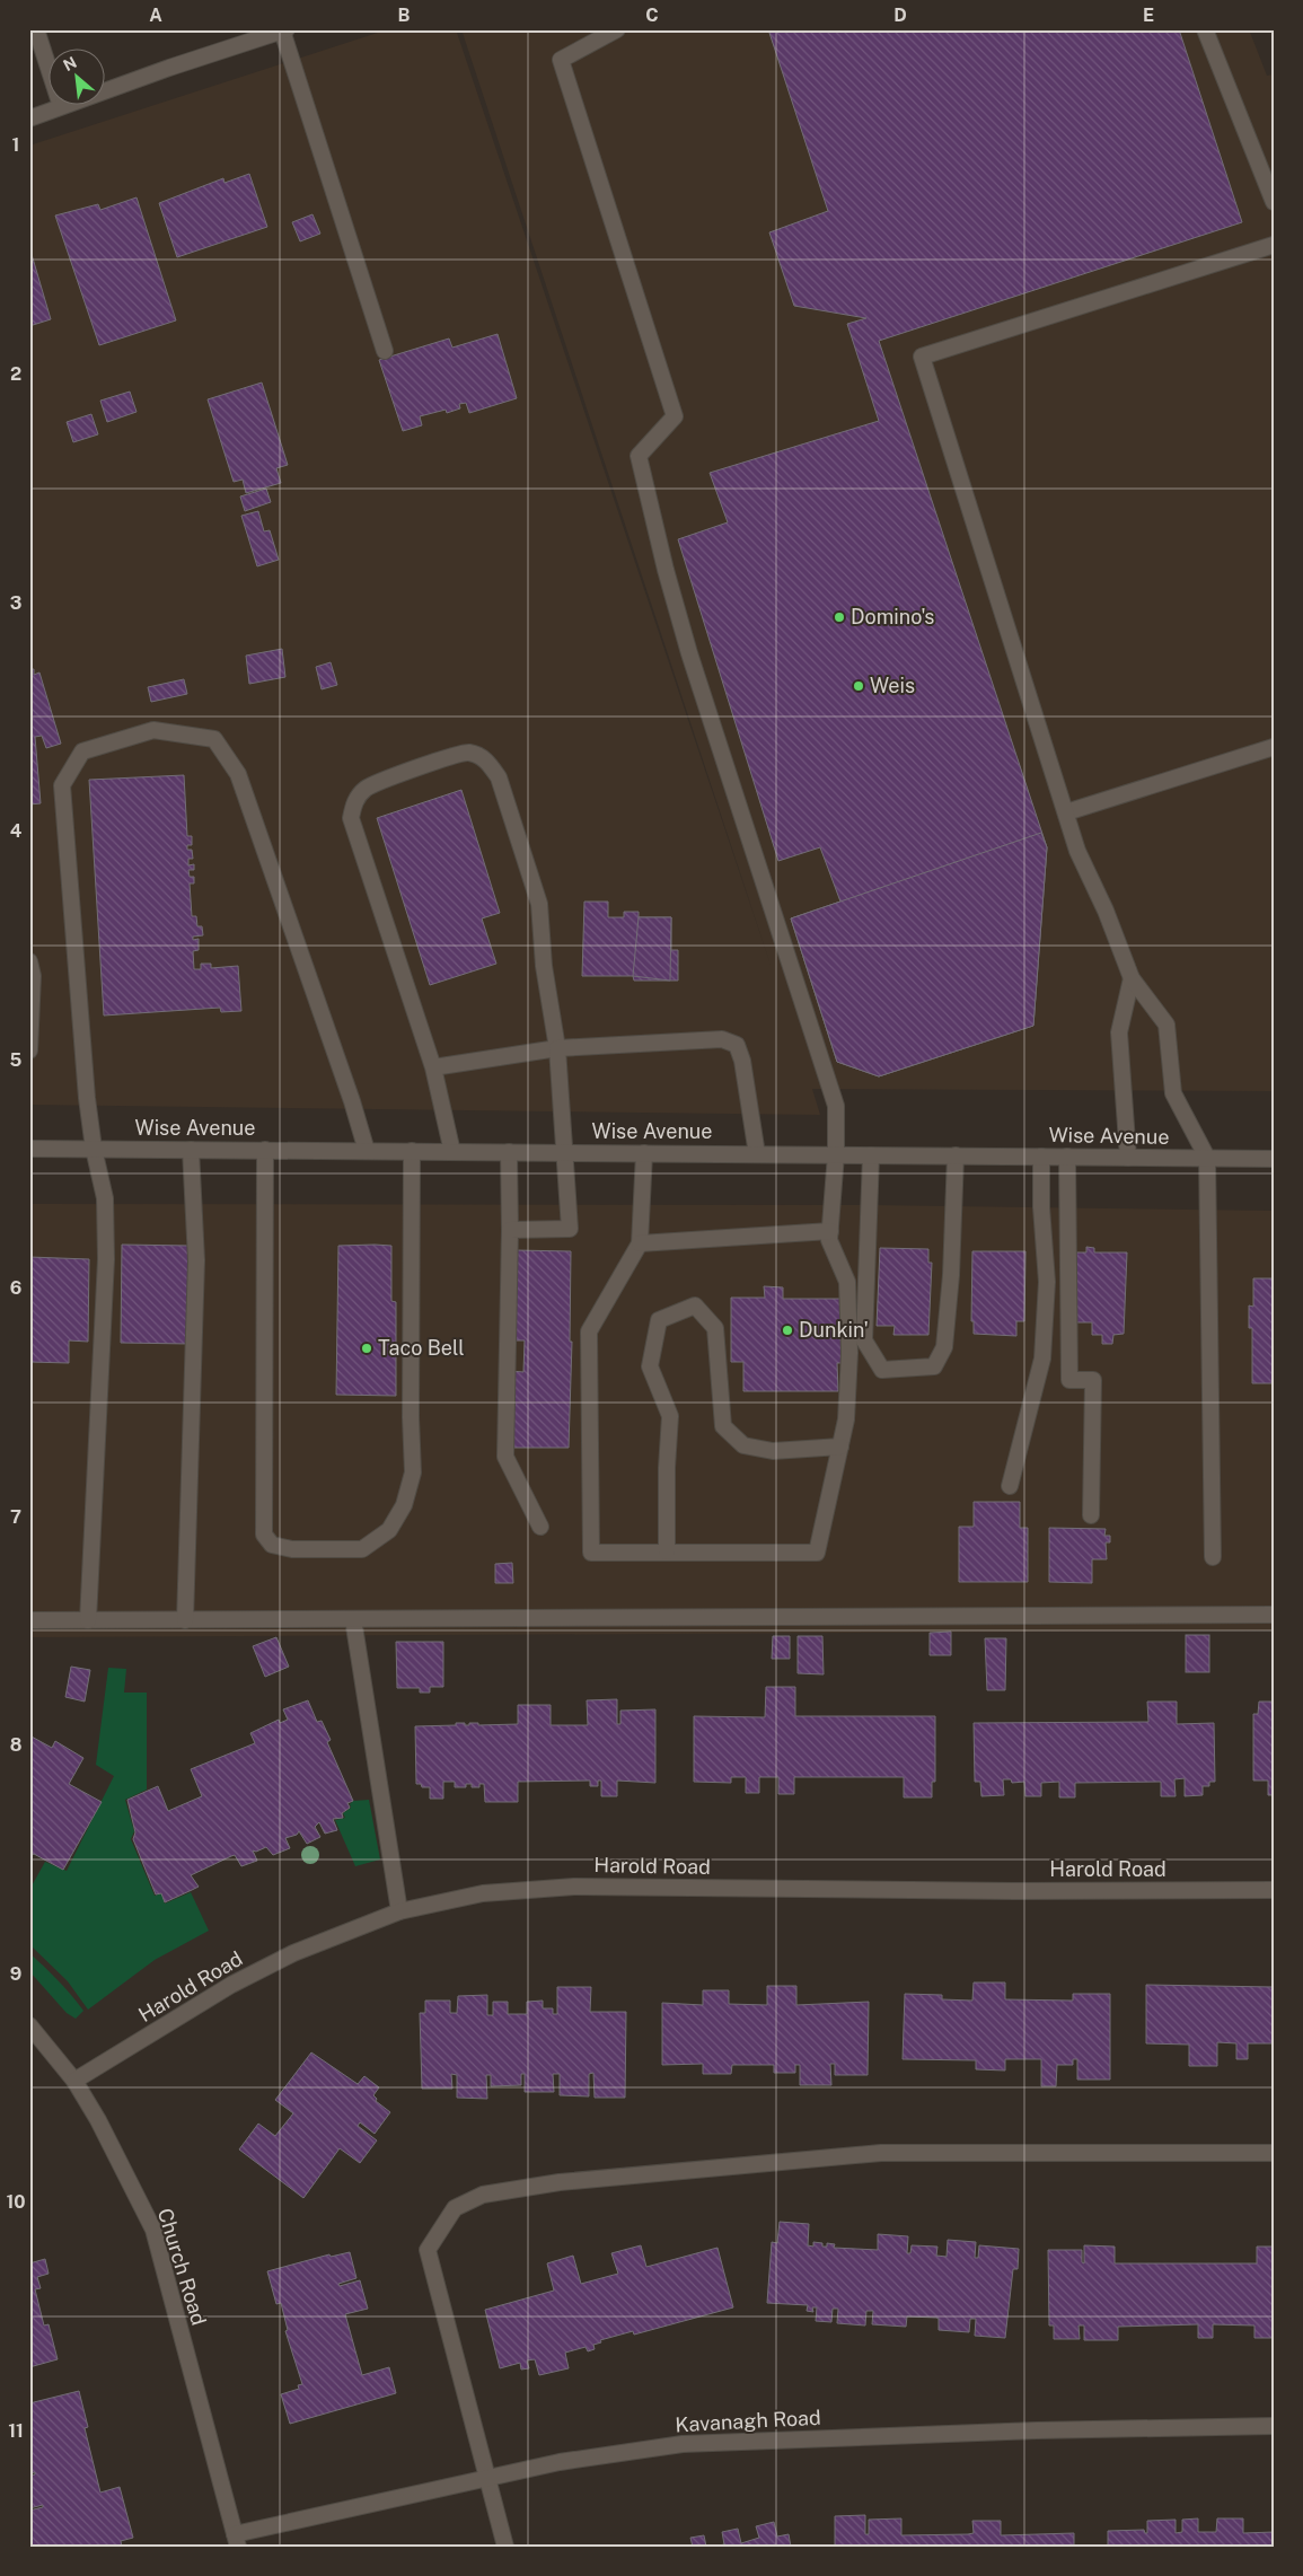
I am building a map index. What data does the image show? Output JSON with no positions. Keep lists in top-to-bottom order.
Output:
{
  "streets": {
    "street": [
      "Wise Avenue",
      "Harold Road",
      "Church Road",
      "Kavanagh Road"
    ]
  },
  "crossings": [
    ["Harold Road", "Church Road"],
    ["Church Road", "Kavanagh Road"]
  ],
  "places": [
    "Domino's",
    "Weis",
    "Dunkin'",
    "Taco Bell"
  ],
  "north": "top left",
  "grid": {
    "columns": [
      "A",
      "B",
      "C",
      "D",
      "E"
    ],
    "rows": [
      "1",
      "2",
      "3",
      "4",
      "5",
      "6",
      "7",
      "8",
      "9",
      "10",
      "11"
    ]
  }
}
